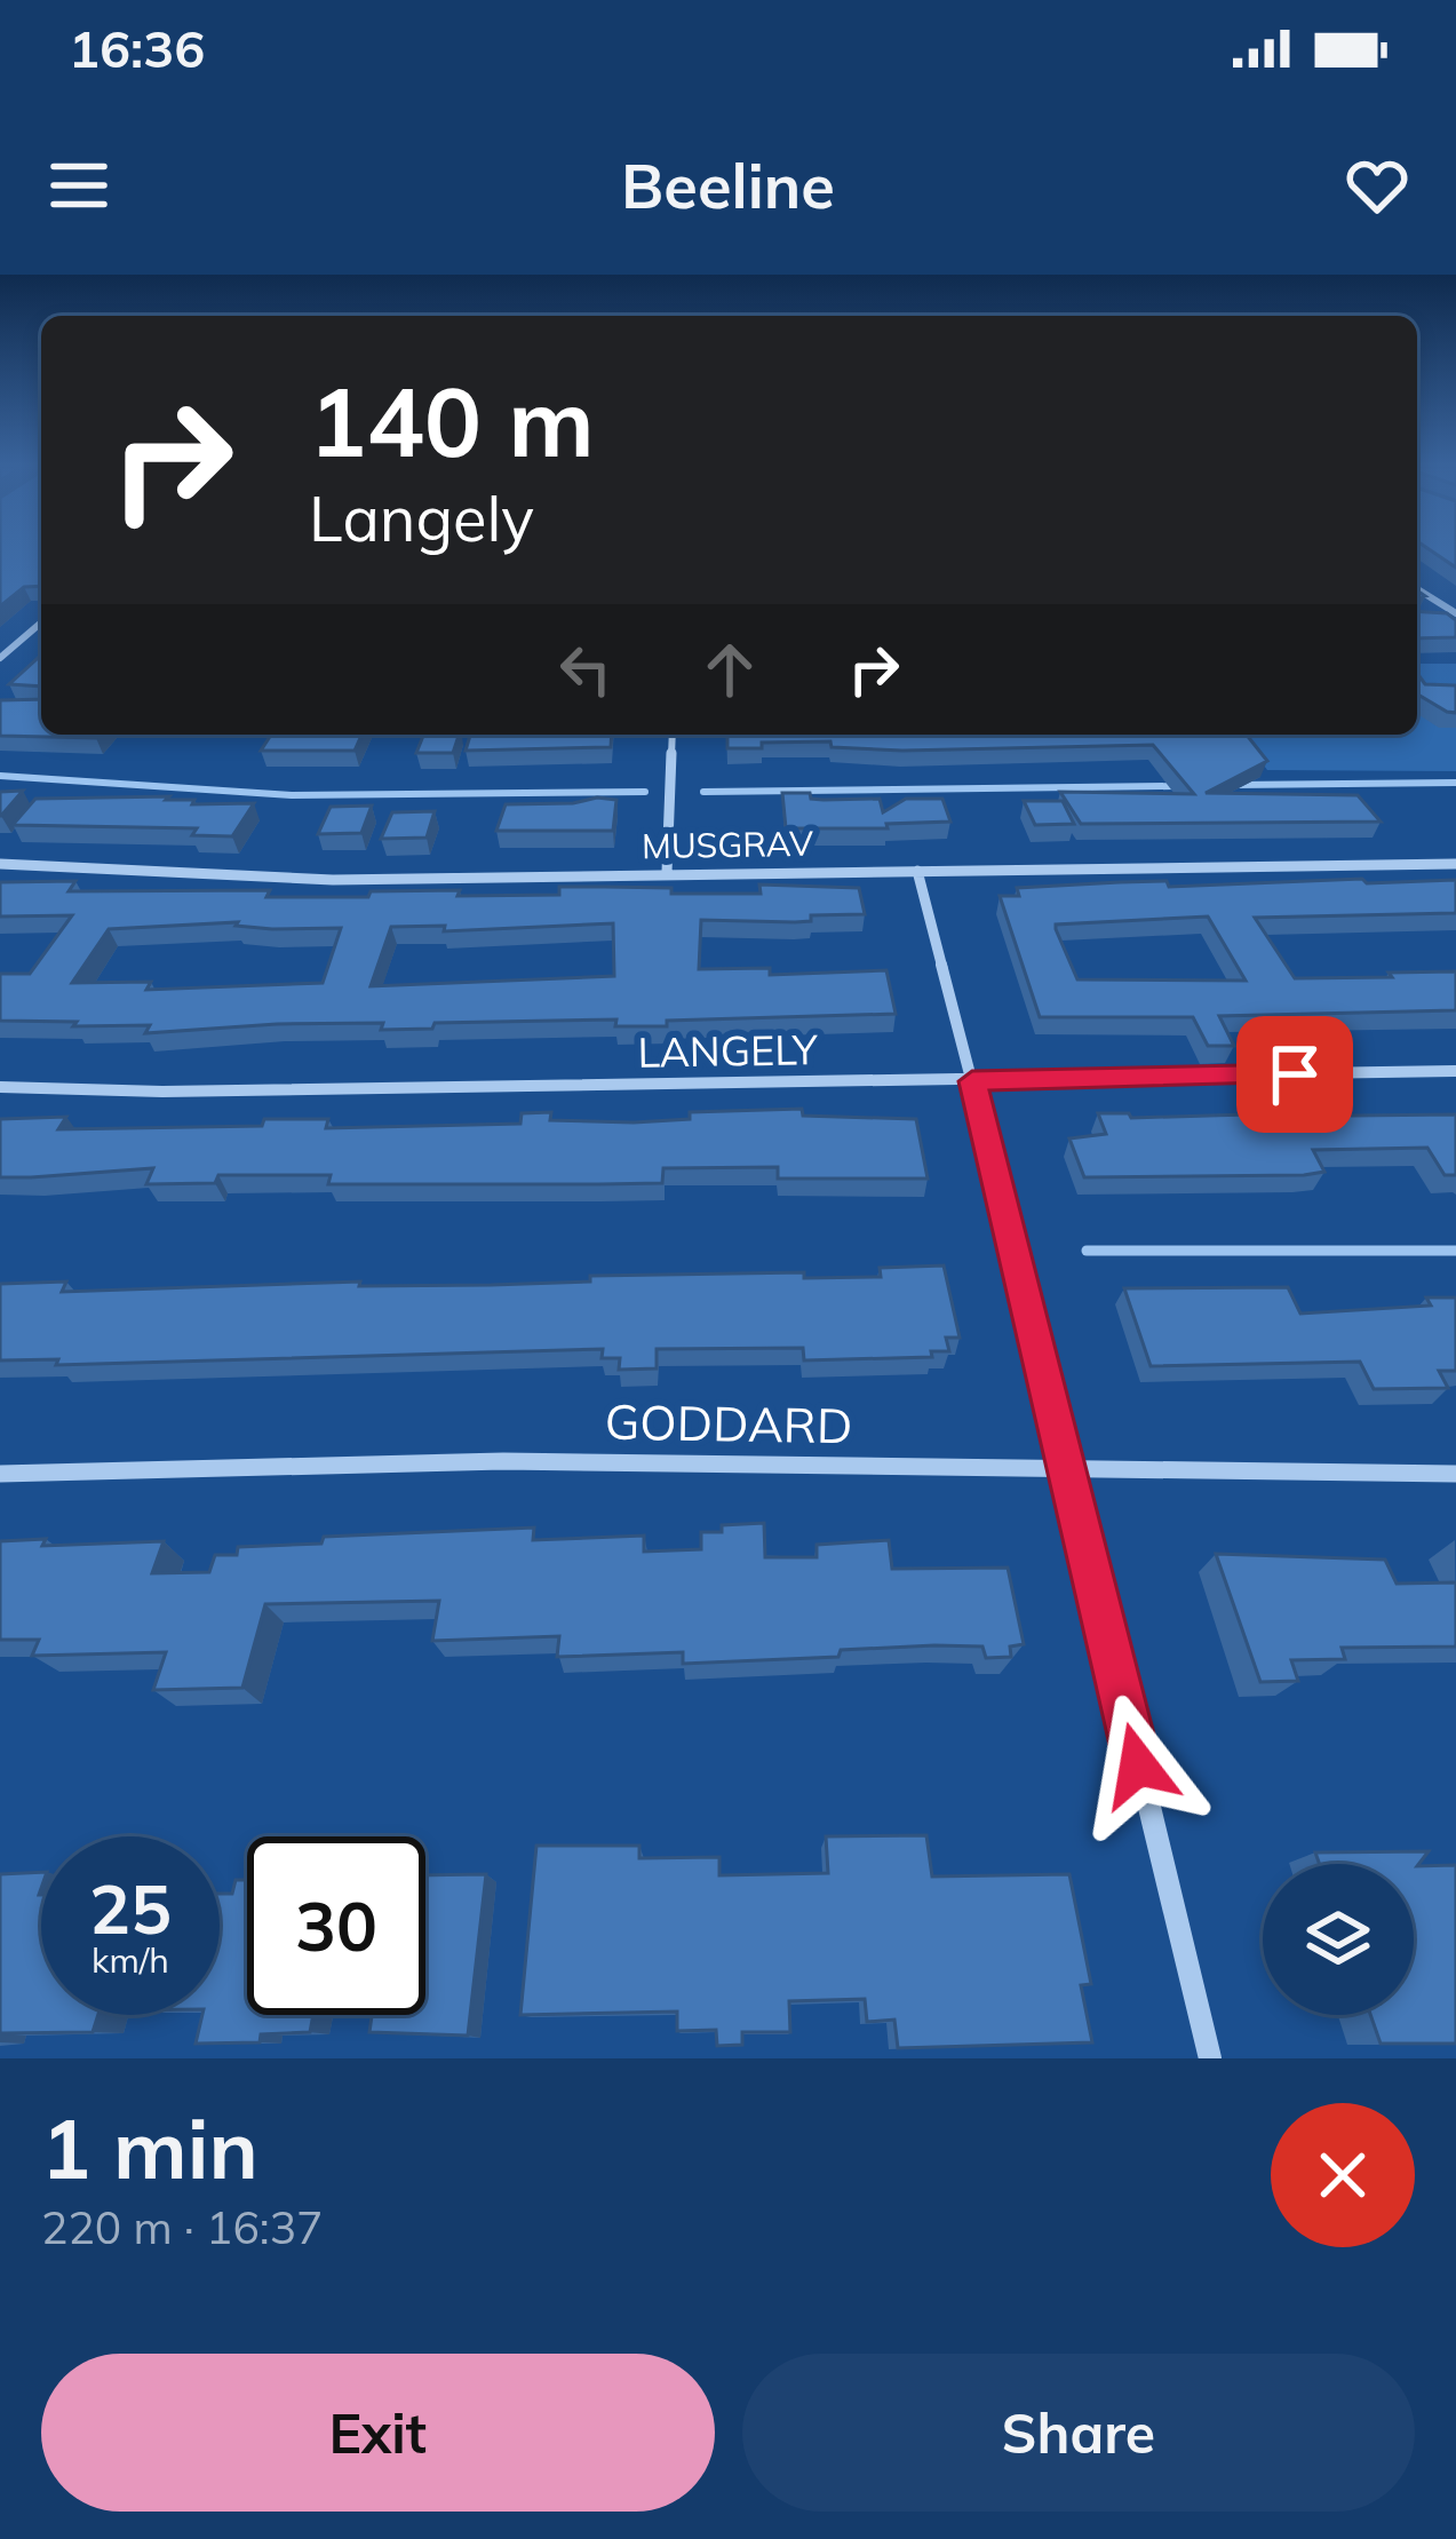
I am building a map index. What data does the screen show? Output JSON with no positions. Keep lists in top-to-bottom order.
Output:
{
  "streets": {
    "street": ["MUSGRAV", "LANGELY", "GODDARD"]
  },
  "page": {
    "status": "16:36",
    "header": "Beeline",
    "turn": ["140 m", "Langely"],
    "speed": "25 km/h",
    "limit": "30",
    "heading": ["1 min", "220 m · 16:37"],
    "buttons": ["Exit", "Share"]
  }
}
